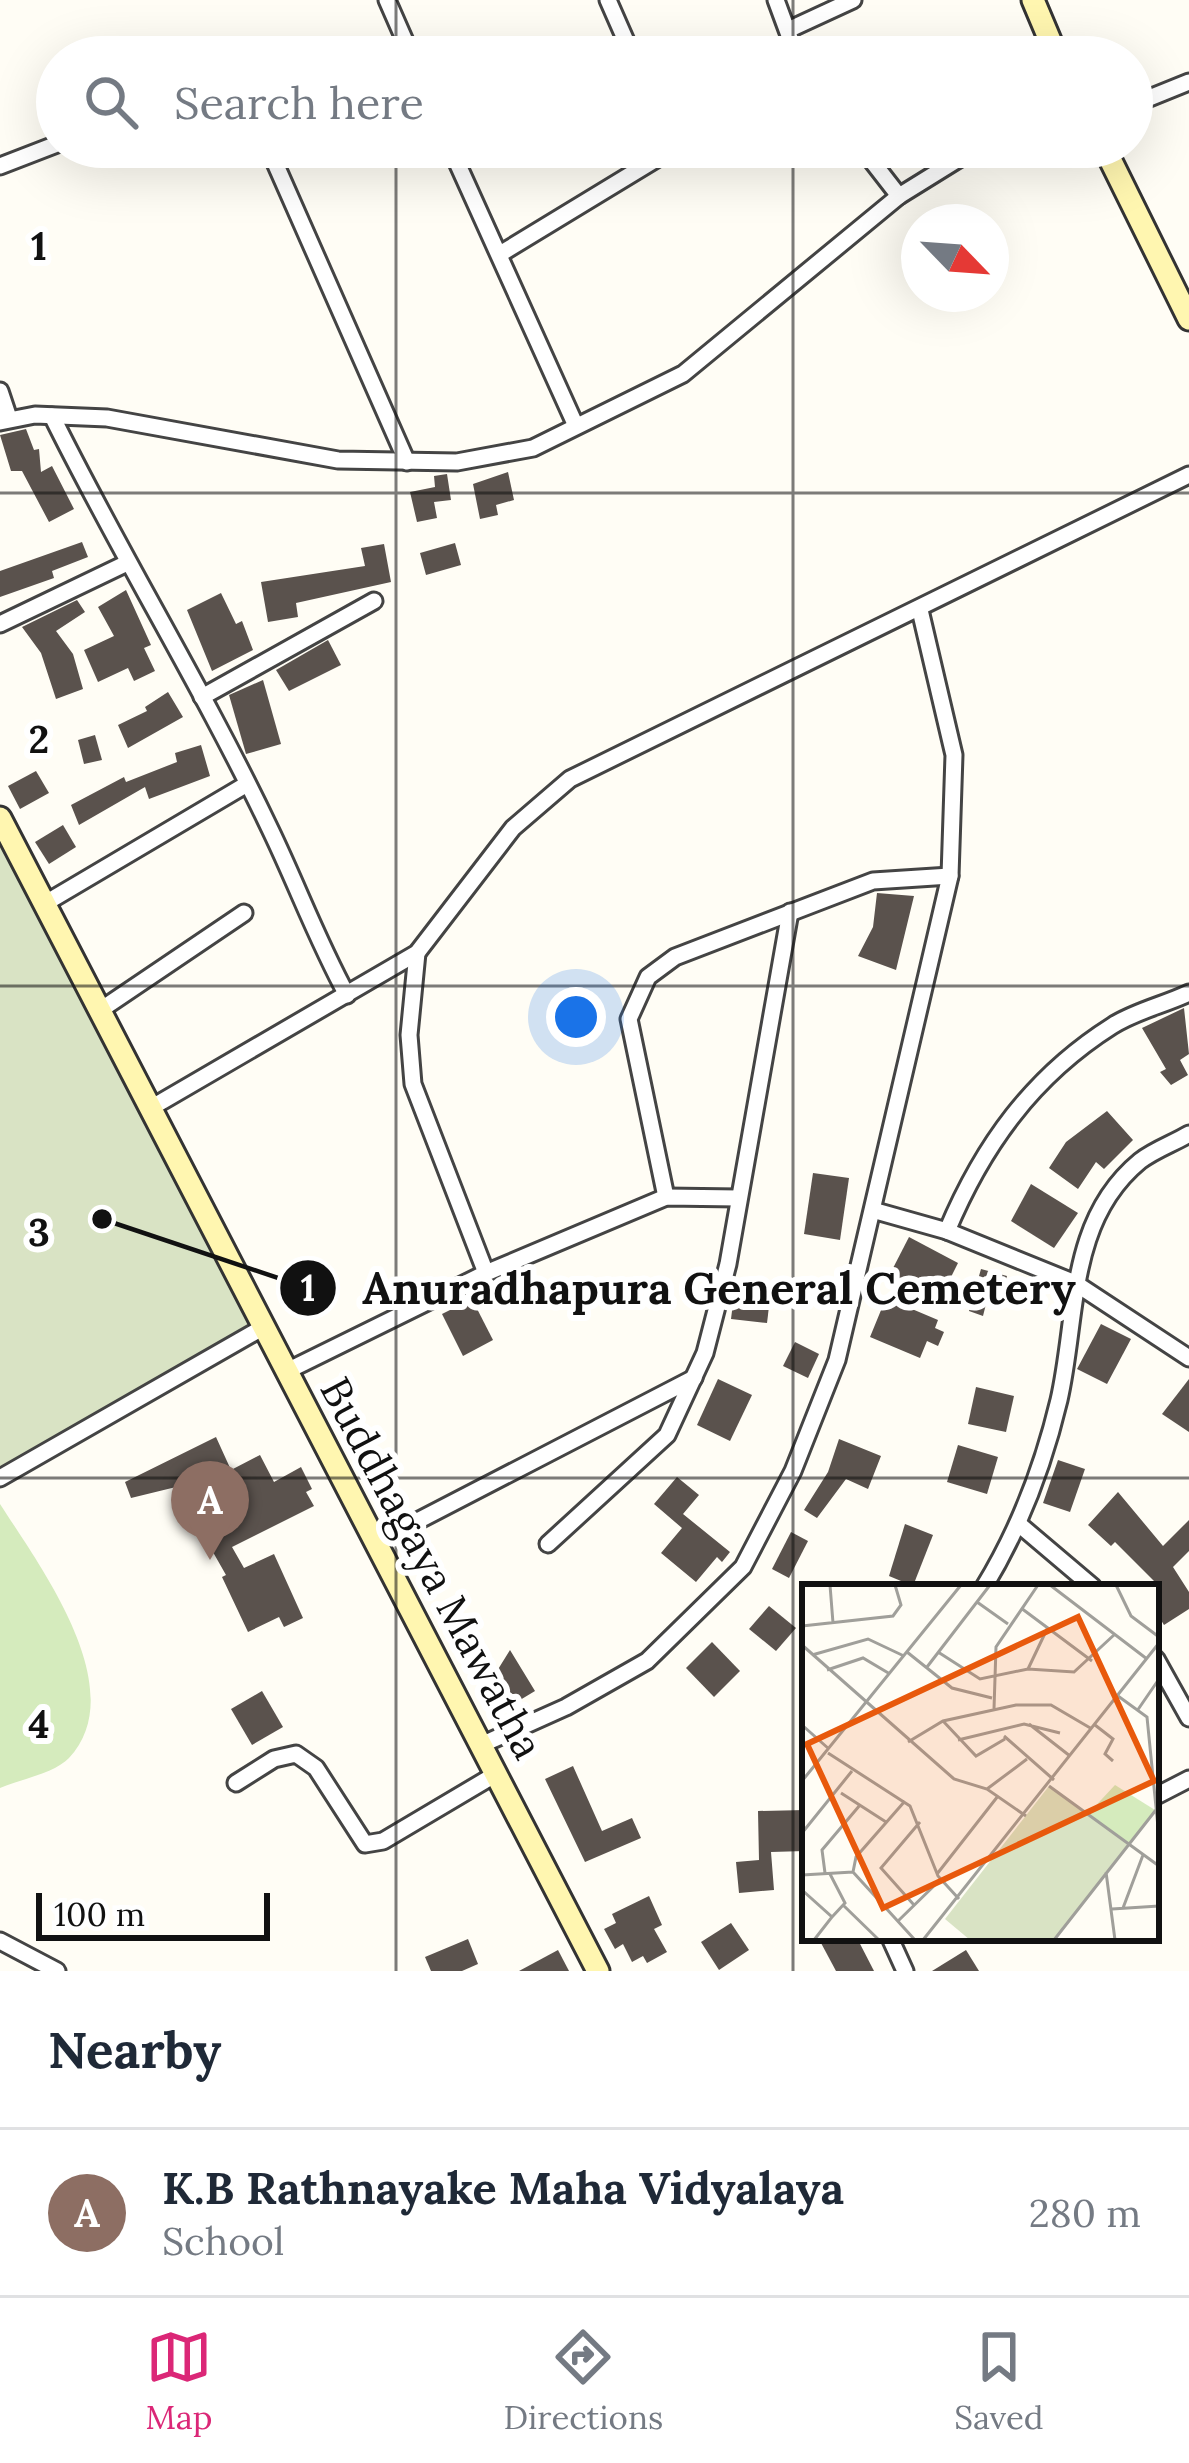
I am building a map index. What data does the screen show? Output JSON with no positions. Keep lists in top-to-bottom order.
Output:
{
  "streets": {
    "main road": ["Buddhagaya Mawatha"]
  },
  "places": ["Anuradhapura General Cemetery"],
  "scale_bar": "100 m",
  "north": "bottom right",
  "page": {
    "search": "Search here",
    "pins": "A",
    "scale": "100 m",
    "heading": "Nearby",
    "list": [
      {
        "mark": "A",
        "name": "K.B Rathnayake Maha Vidyalaya",
        "note": "School",
        "value": "280 m"
      }
    ],
    "nav": ["Map", "Directions", "Saved"]
  },
  "grid": {
    "rows": [
      "1",
      "2",
      "3",
      "4"
    ]
  }
}
